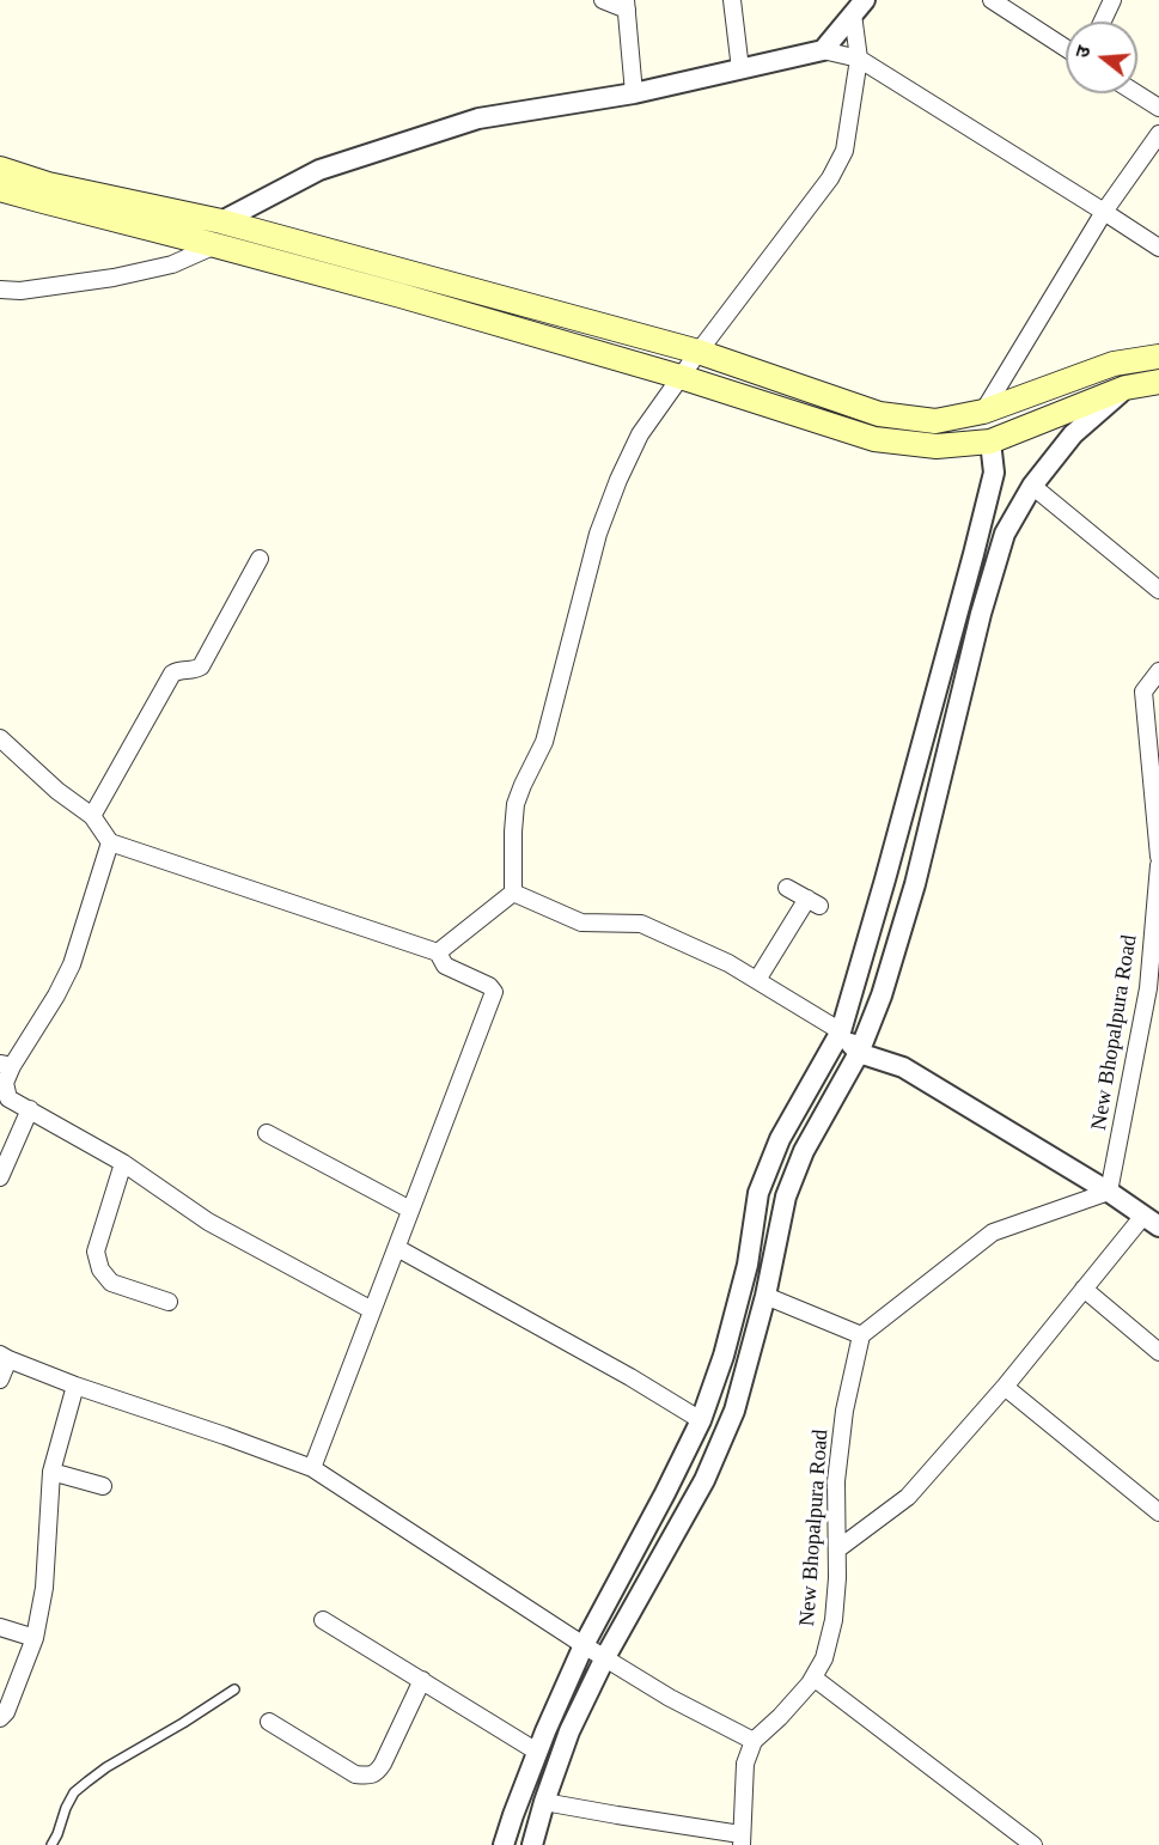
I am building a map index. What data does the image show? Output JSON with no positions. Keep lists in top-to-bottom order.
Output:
{
  "streets": {
    "street": ["New Bhopalpura Road"]
  },
  "north": "left"
}
